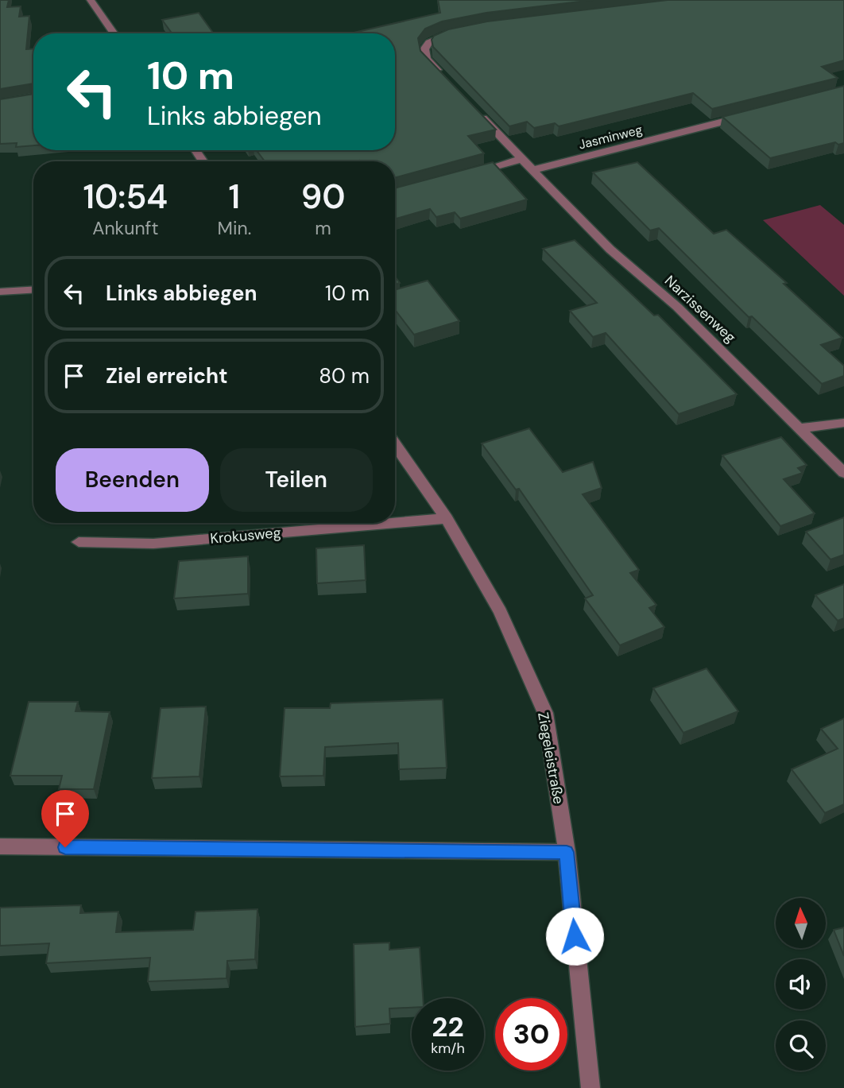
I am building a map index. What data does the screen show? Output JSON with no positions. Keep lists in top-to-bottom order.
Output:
{
  "streets": {
    "street": [
      "Jasminweg",
      "Narzissenweg",
      "Krokusweg",
      "Ziegeleistraße"
    ]
  },
  "crossings": [
    ["Jasminweg", "Narzissenweg"],
    ["Krokusweg", "Ziegeleistraße"]
  ],
  "north": "top",
  "page": {
    "turn": ["10 m", "Links abbiegen"],
    "eta": [
      "10:54",
      "Ankunft",
      "1",
      "Min.",
      "90",
      "m"
    ],
    "list": [
      {
        "name": "Links abbiegen",
        "value": "10 m"
      },
      {
        "name": "Ziel erreicht",
        "value": "80 m"
      }
    ],
    "buttons": ["Beenden", "Teilen"],
    "speed": "22 km/h",
    "limit": "30"
  }
}
